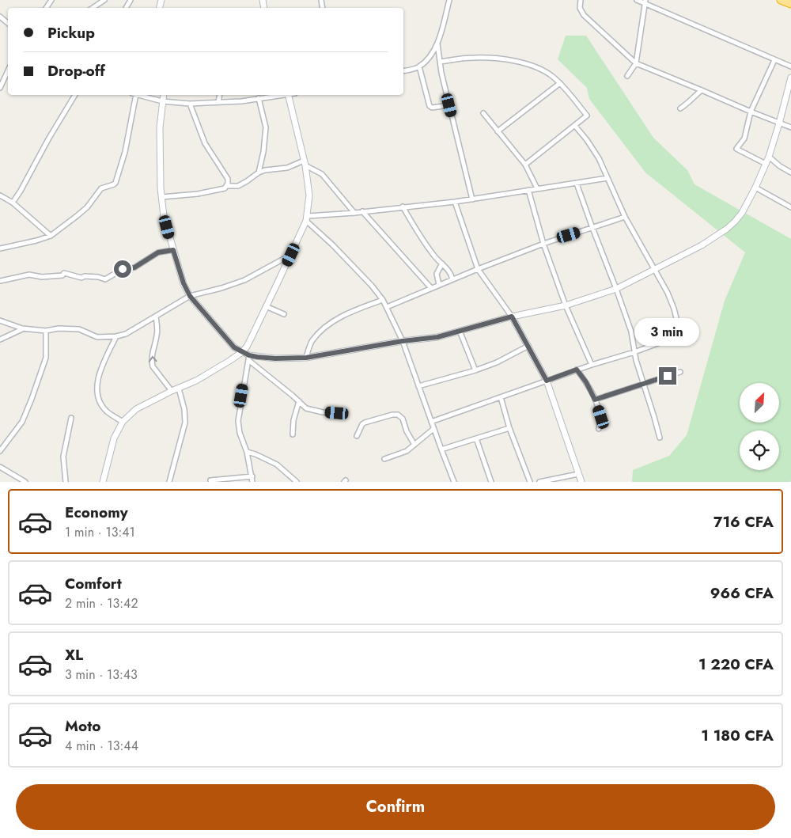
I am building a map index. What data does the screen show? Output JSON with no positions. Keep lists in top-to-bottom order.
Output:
{
  "north": "top right",
  "page": {
    "banner": ["Pickup", "Drop-off"],
    "bubble": "3 min",
    "list": [
      {
        "name": "Economy",
        "note": "1 min · 13:41",
        "value": "716 CFA"
      },
      {
        "name": "Comfort",
        "note": "2 min · 13:42",
        "value": "966 CFA"
      },
      {
        "name": "XL",
        "note": "3 min · 13:43",
        "value": "1 220 CFA"
      },
      {
        "name": "Moto",
        "note": "4 min · 13:44",
        "value": "1 180 CFA"
      }
    ],
    "buttons": "Confirm"
  }
}
